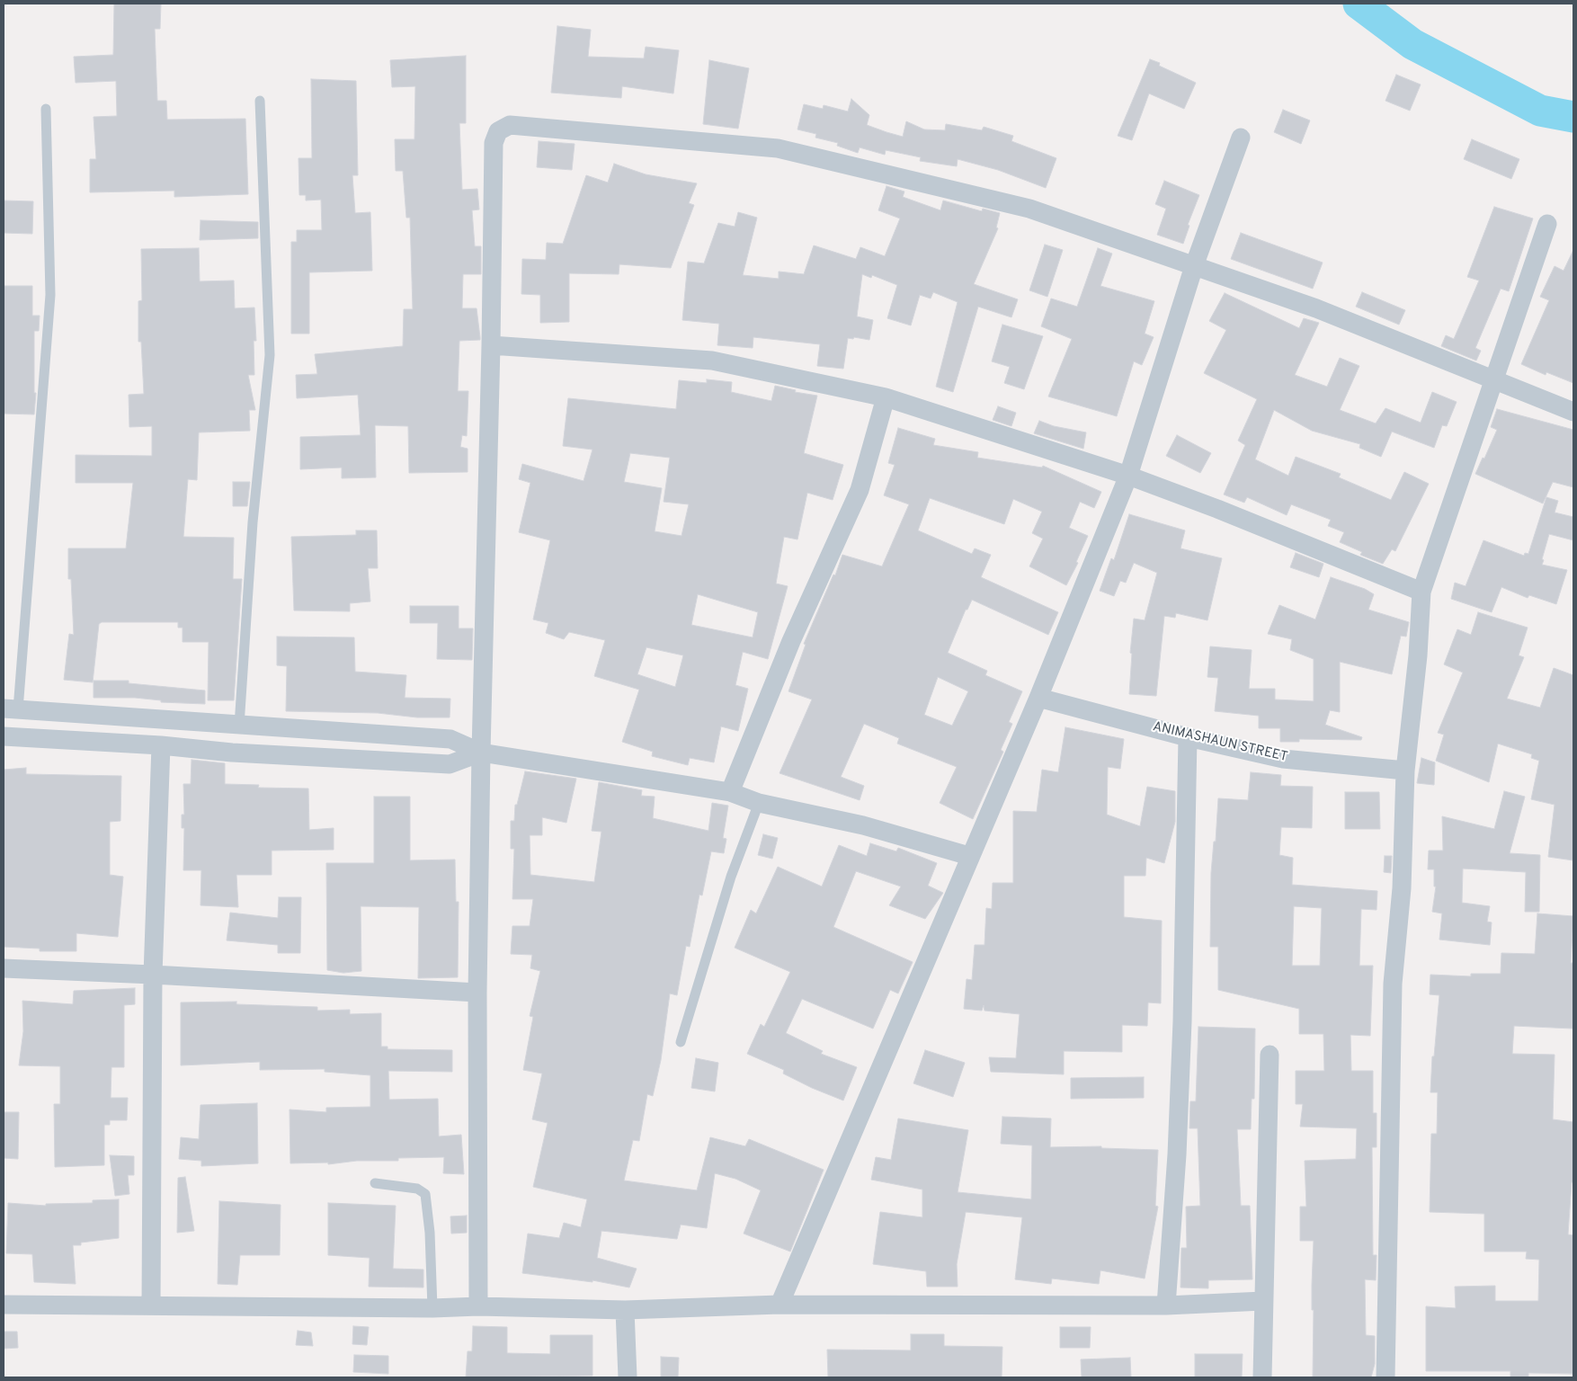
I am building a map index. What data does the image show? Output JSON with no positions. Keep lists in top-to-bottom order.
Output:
{
  "streets": {
    "street": ["ANIMASHAUN STREET"]
  }
}
